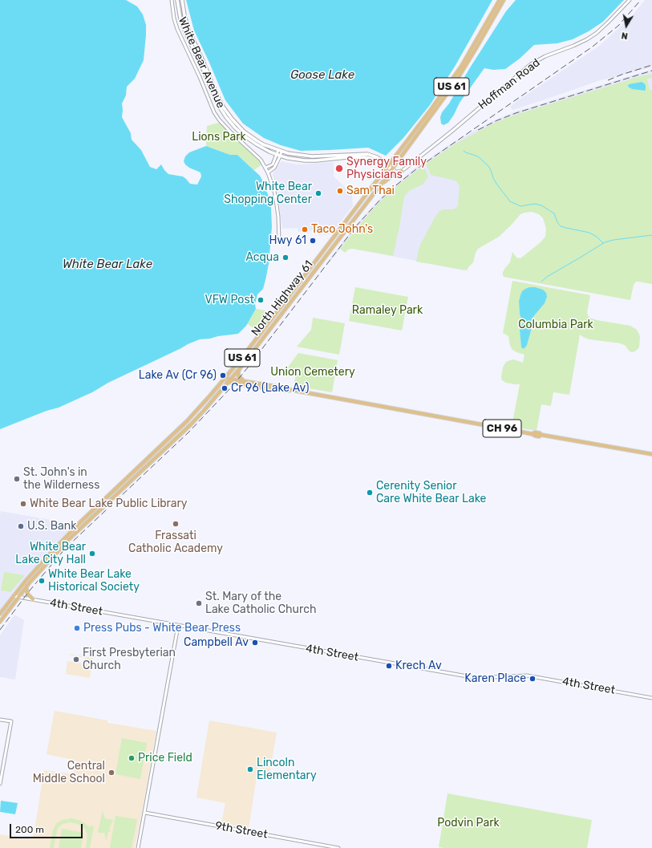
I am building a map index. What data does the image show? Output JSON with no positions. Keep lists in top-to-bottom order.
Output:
{
  "streets": {
    "main road": [
      "White Bear Avenue",
      "US 61",
      "North Highway 61",
      "CH 96"
    ],
    "street": ["Hoffman Road", "4th Street", "9th Street"]
  },
  "crossings": [
    ["White Bear Avenue", "US 61"],
    ["White Bear Avenue", "North Highway 61"],
    ["US 61", "North Highway 61"],
    ["North Highway 61", "CH 96"],
    ["North Highway 61", "4th Street"]
  ],
  "water": ["Goose Lake", "White Bear Lake"],
  "parks": [
    "Lions Park",
    "Ramaley Park",
    "Columbia Park",
    "Union Cemetery",
    "Podvin Park"
  ],
  "places": [
    "Synergy Family Physicians",
    "Sam Thai",
    "White Bear Shopping Center",
    "Taco John's",
    "Hwy 61",
    "Acqua",
    "VFW Post",
    "Lake Av (Cr 96)",
    "Cr 96 (Lake Av)",
    "St. John's in the Wilderness",
    "Cerenity Senior Care White Bear Lake",
    "White Bear Lake Public Library",
    "Frassati Catholic Academy",
    "U.S. Bank",
    "White Bear Lake City Hall",
    "White Bear Lake Historical Society",
    "St. Mary of the Lake Catholic Church",
    "Press Pubs - White Bear Press",
    "Campbell Av",
    "First Presbyterian Church",
    "Krech Av",
    "Karen Place",
    "Price Field",
    "Lincoln Elementary",
    "Central Middle School"
  ],
  "scale_bar": "200 m",
  "north": "bottom"
}
